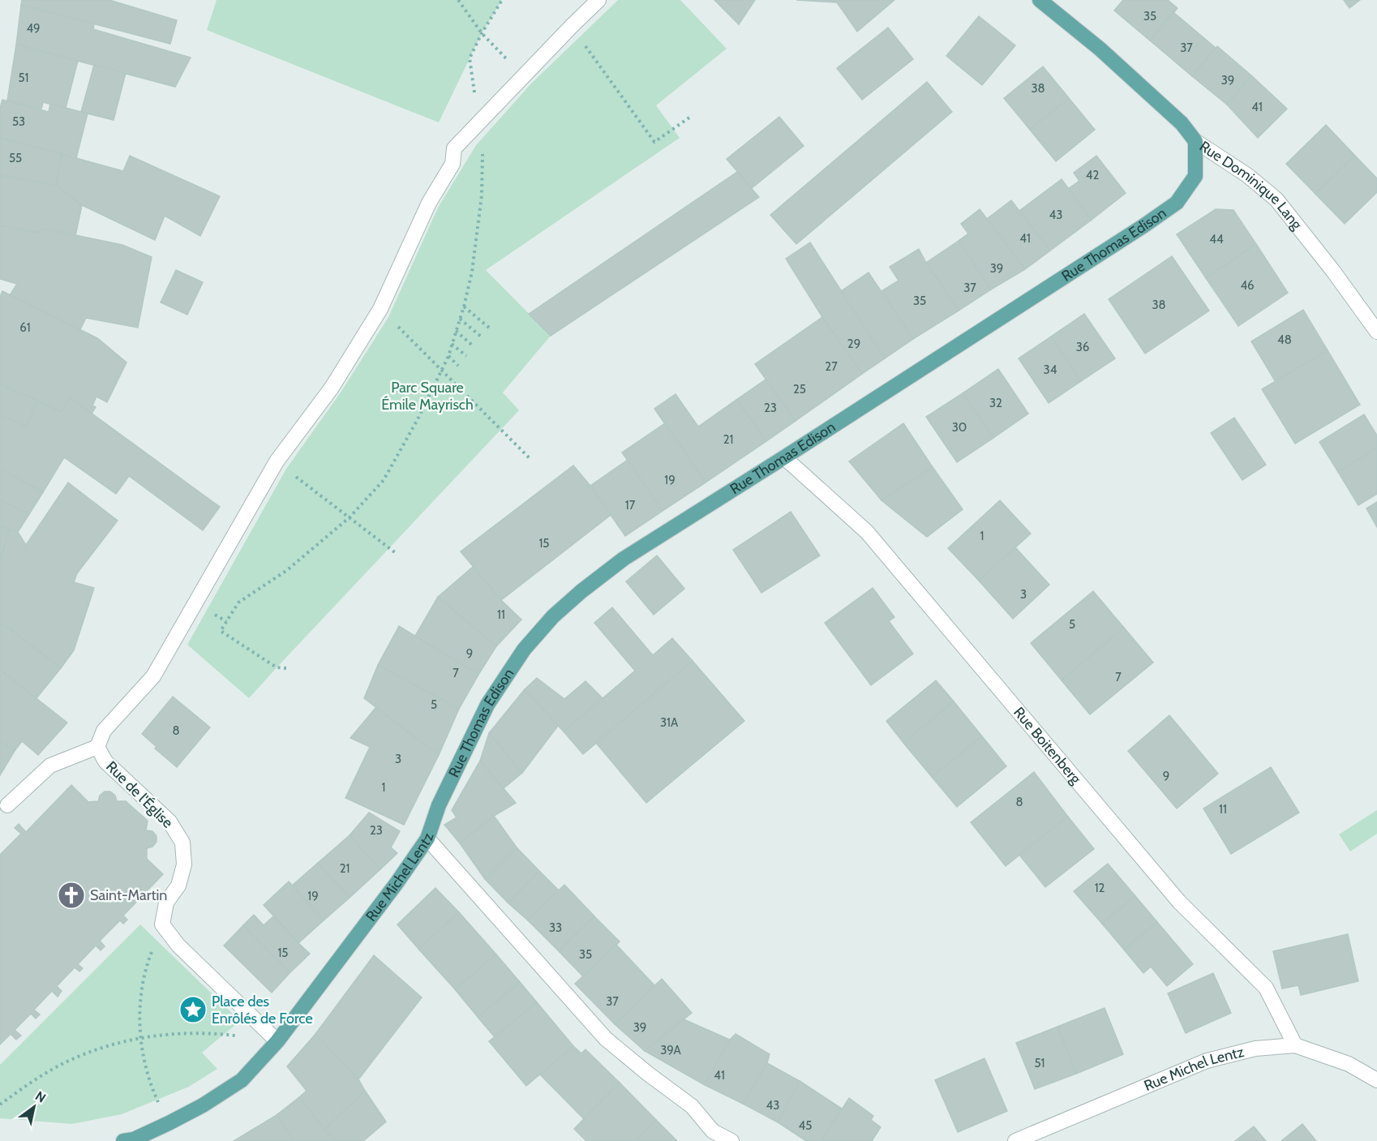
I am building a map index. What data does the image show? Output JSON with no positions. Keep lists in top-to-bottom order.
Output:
{
  "streets": {
    "main road": ["Rue Dominique Lang", "Rue Thomas Edison", "Rue Michel Lentz"],
    "street": ["Rue Boitenberg", "Rue de l'Église"]
  },
  "crossings": [
    ["Rue Dominique Lang", "Rue Thomas Edison"],
    ["Rue Thomas Edison", "Rue Boitenberg"],
    ["Rue Thomas Edison", "Rue Michel Lentz"],
    ["Rue Boitenberg", "Rue Michel Lentz"]
  ],
  "parks": ["Parc Square Émile Mayrisch"],
  "places": {
    "church": ["Saint-Martin"],
    "place": ["Place des Enrôlés de Force"]
  },
  "house_numbers": [
    "35",
    "49",
    "37",
    "51",
    "39",
    "38",
    "41",
    "53",
    "55",
    "42",
    "43",
    "41",
    "44",
    "39",
    "46",
    "37",
    "35",
    "38",
    "61",
    "48",
    "29",
    "36",
    "27",
    "34",
    "25",
    "32",
    "23",
    "30",
    "21",
    "19",
    "17",
    "1",
    "15",
    "3",
    "11",
    "5",
    "9",
    "7",
    "7",
    "5",
    "31A",
    "8",
    "3",
    "9",
    "1",
    "8",
    "11",
    "23",
    "21",
    "12",
    "19",
    "33",
    "15",
    "35",
    "37",
    "39",
    "39A",
    "51",
    "41",
    "43",
    "45"
  ],
  "north": "top right"
}
